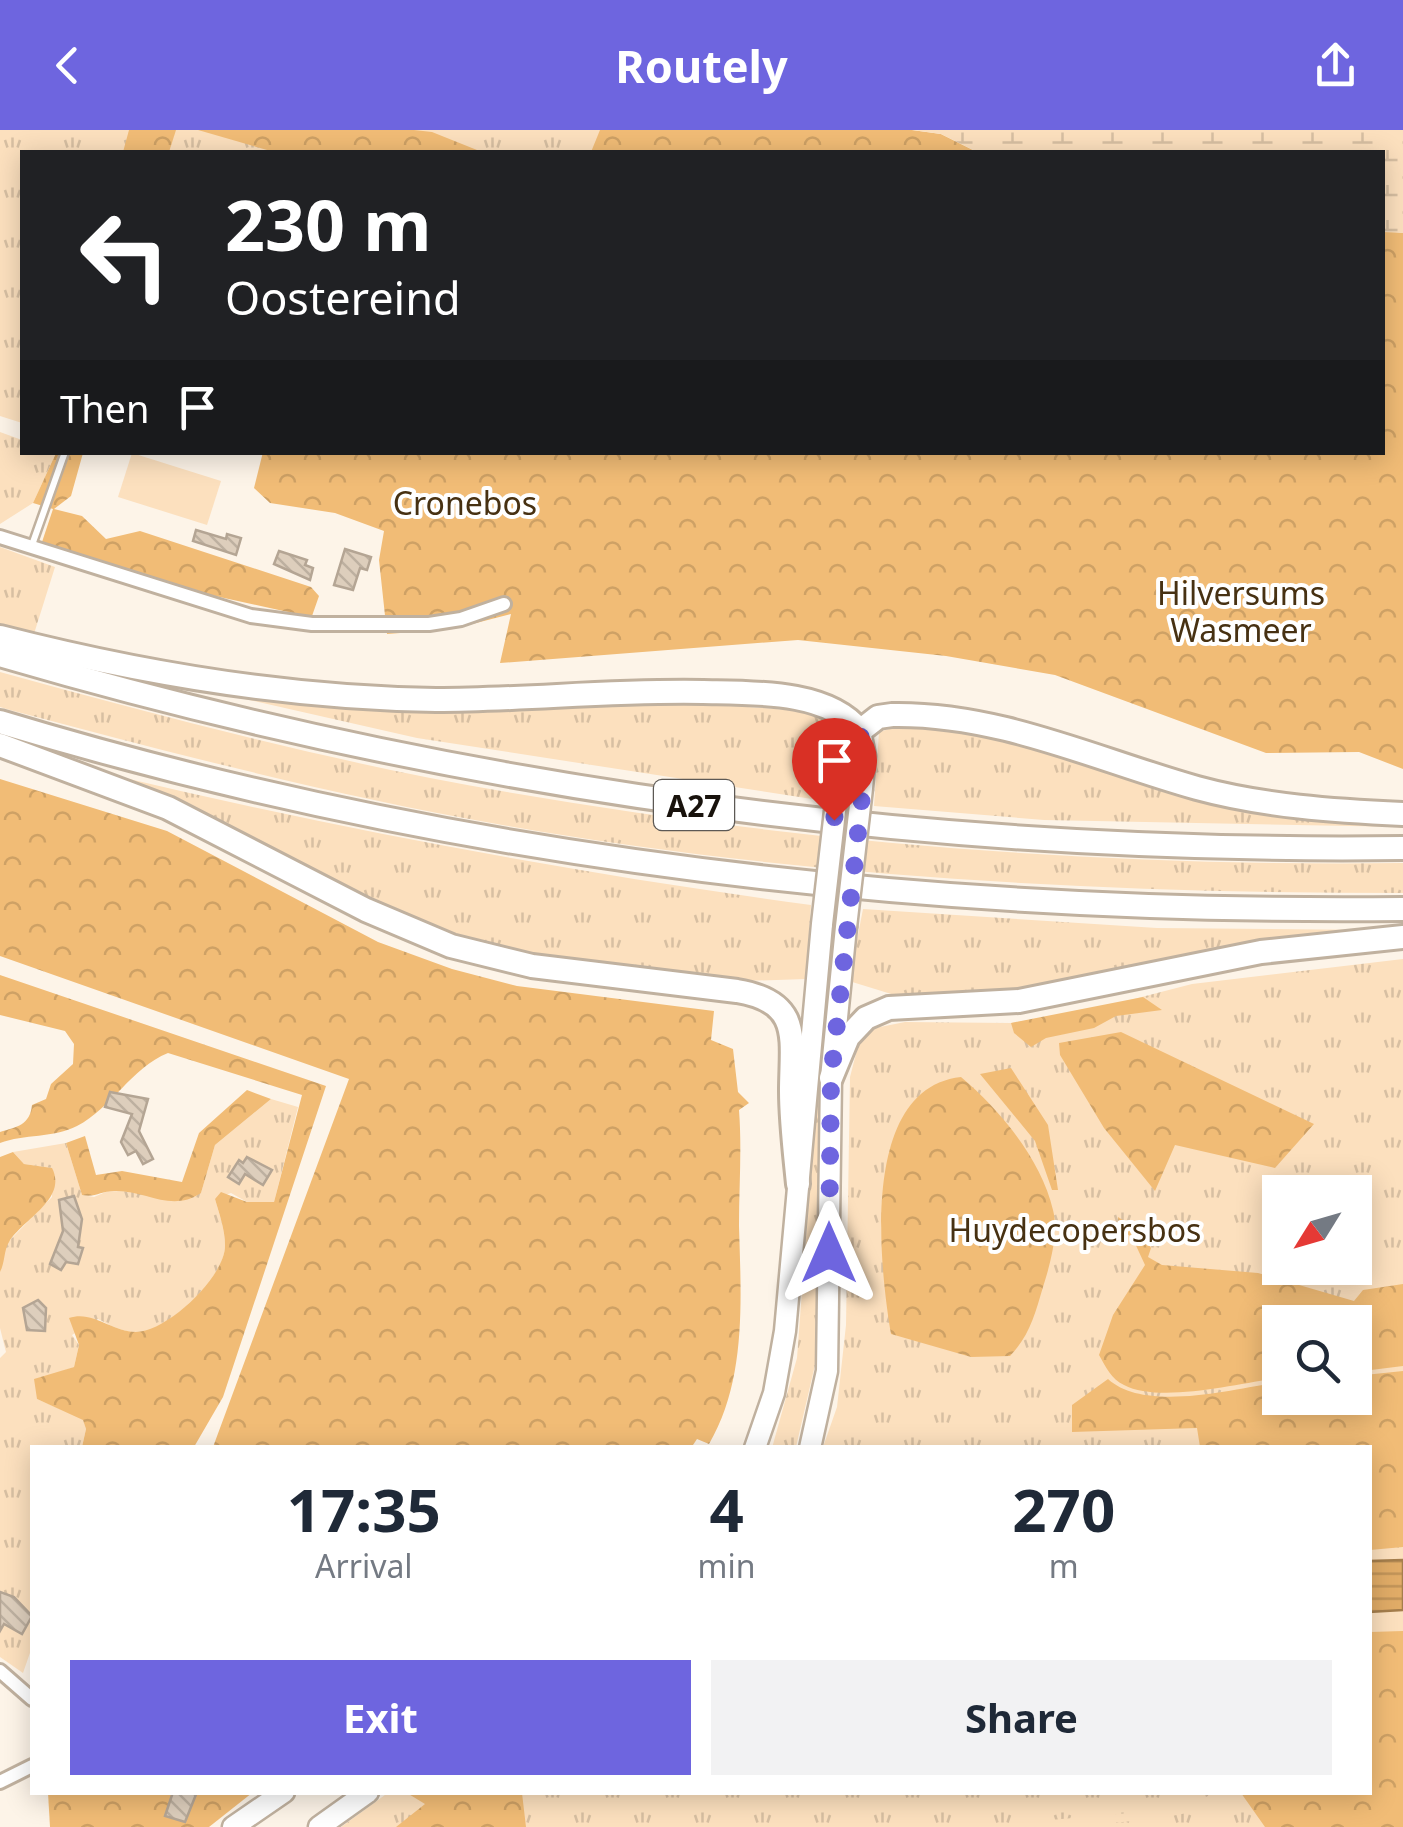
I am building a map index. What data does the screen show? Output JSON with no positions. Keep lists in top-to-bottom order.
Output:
{
  "streets": {
    "highway": ["A27"]
  },
  "parks": ["Cronebos", "Hilversums Wasmeer", "Huydecopersbos"],
  "north": "bottom left",
  "page": {
    "header": "Routely",
    "turn": ["230 m", "Oostereind"],
    "then": "Then",
    "eta": [
      "17:35",
      "Arrival",
      "4",
      "min",
      "270",
      "m"
    ],
    "buttons": ["Exit", "Share"]
  }
}
